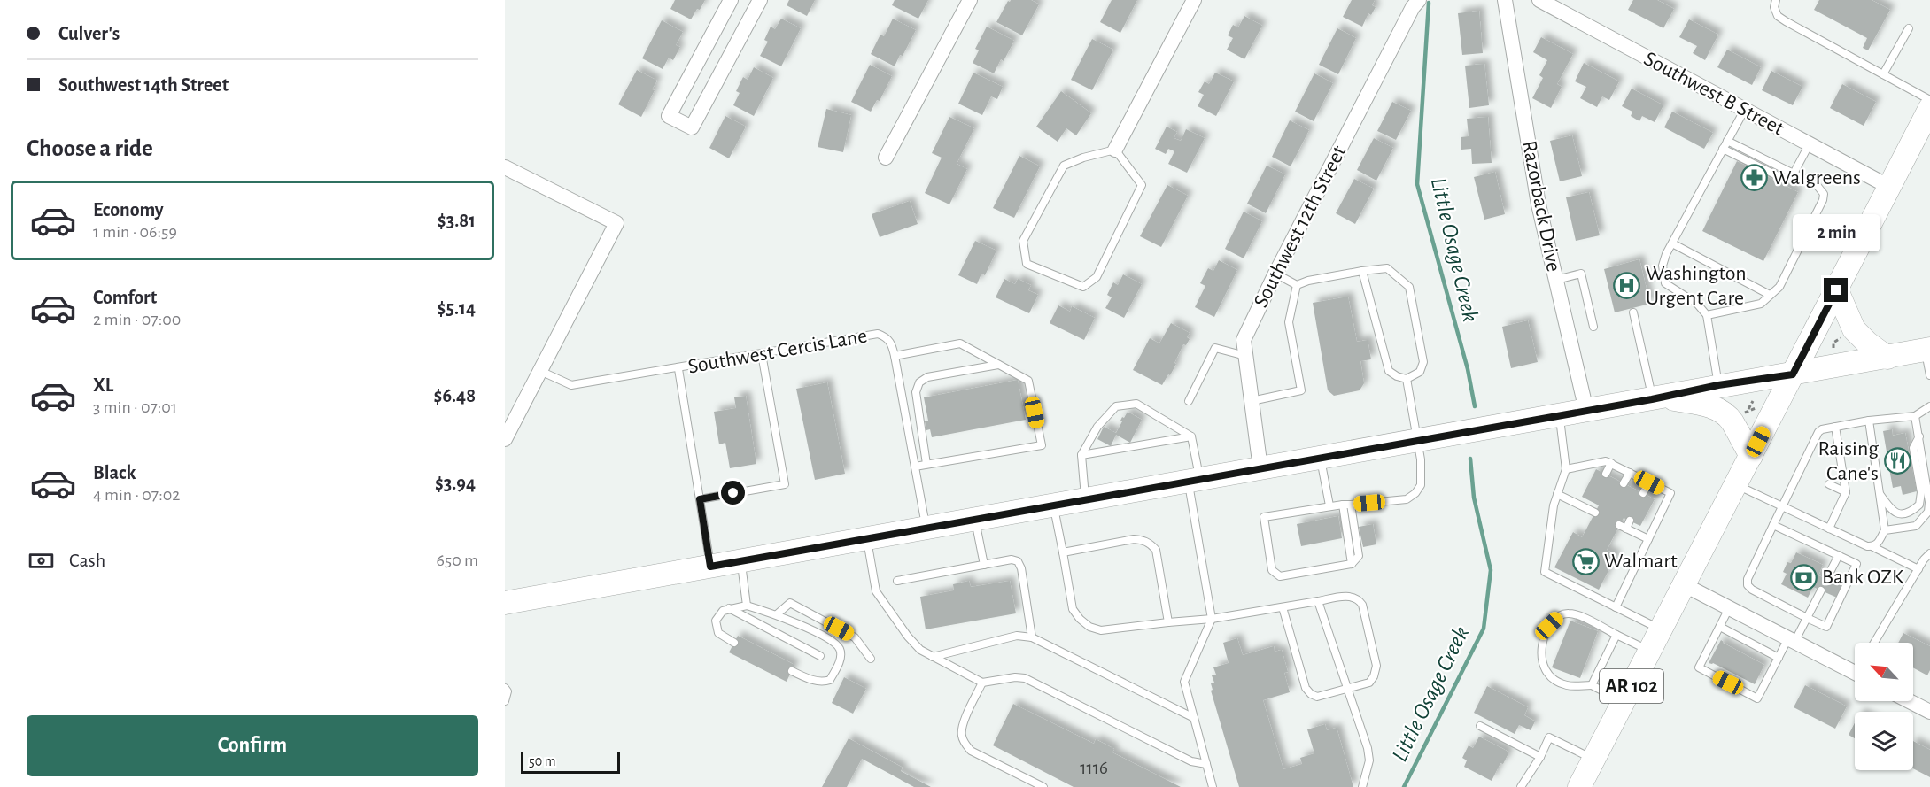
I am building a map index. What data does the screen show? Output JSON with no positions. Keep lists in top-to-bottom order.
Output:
{
  "streets": {
    "main road": ["AR 102"],
    "street": ["Southwest B Street", "Razorback Drive", "Southwest 12th Street"],
    "lane": ["Southwest Cercis Lane"]
  },
  "crossings": [
    ["Southwest B Street", "AR 102"]
  ],
  "water": ["Little Osage Creek"],
  "places": {
    "pharmacy": ["Walgreens"],
    "hospital": ["Washington Urgent Care"],
    "restaurant": ["Raising Cane's"],
    "supermarket": ["Walmart"],
    "bank": ["Bank OZK"]
  },
  "house_numbers": ["1116"],
  "scale_bar": "50 m",
  "north": "top left",
  "page": {
    "banner": ["Culver's", "Southwest 14th Street"],
    "heading": "Choose a ride",
    "list": [
      {
        "name": "Economy",
        "note": "1 min · 06:59",
        "value": "$3.81"
      },
      {
        "name": "Comfort",
        "note": "2 min · 07:00",
        "value": "$5.14"
      },
      {
        "name": "XL",
        "note": "3 min · 07:01",
        "value": "$6.48"
      },
      {
        "name": "Black",
        "note": "4 min · 07:02",
        "value": "$3.94"
      }
    ],
    "bubble": "2 min",
    "pay": ["Cash", "650 m"],
    "buttons": "Confirm",
    "scale": "50 m"
  }
}
